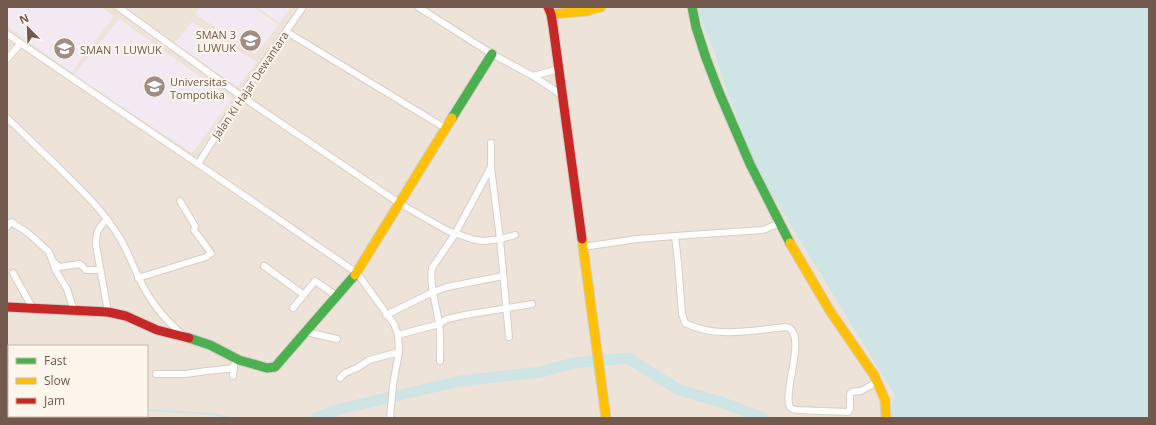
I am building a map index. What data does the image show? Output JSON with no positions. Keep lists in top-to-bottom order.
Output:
{
  "streets": {
    "street": ["Jalan Ki Hajar Dewantara"]
  },
  "places": {
    "school or university": ["SMAN 3 LUWUK", "SMAN 1 LUWUK", "Universitas Tompotika"]
  },
  "legend": ["Fast", "Slow", "Jam"],
  "north": "top left"
}
